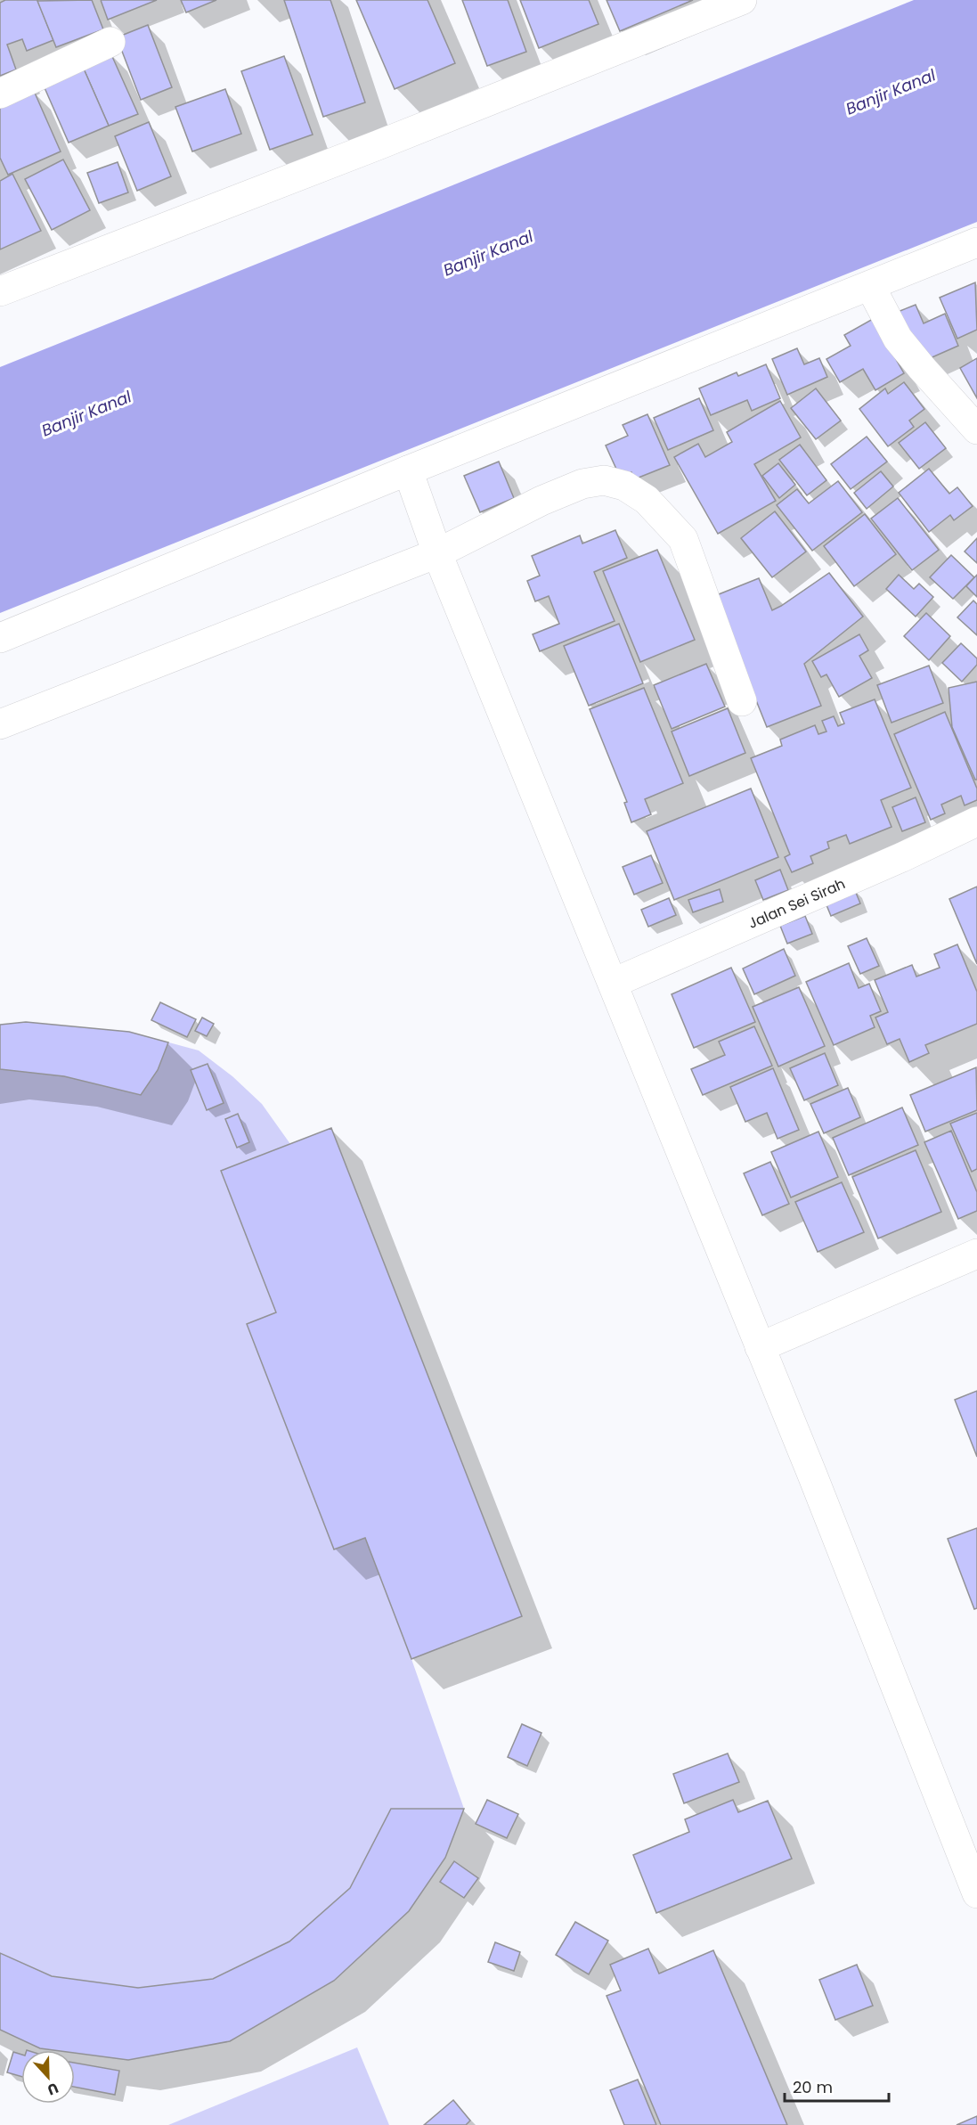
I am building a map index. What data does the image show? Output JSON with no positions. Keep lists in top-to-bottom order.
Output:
{
  "streets": {
    "street": ["Jalan Sei Sirah"]
  },
  "water": ["Banjir Kanal"],
  "scale_bar": "20 m",
  "north": "bottom"
}
